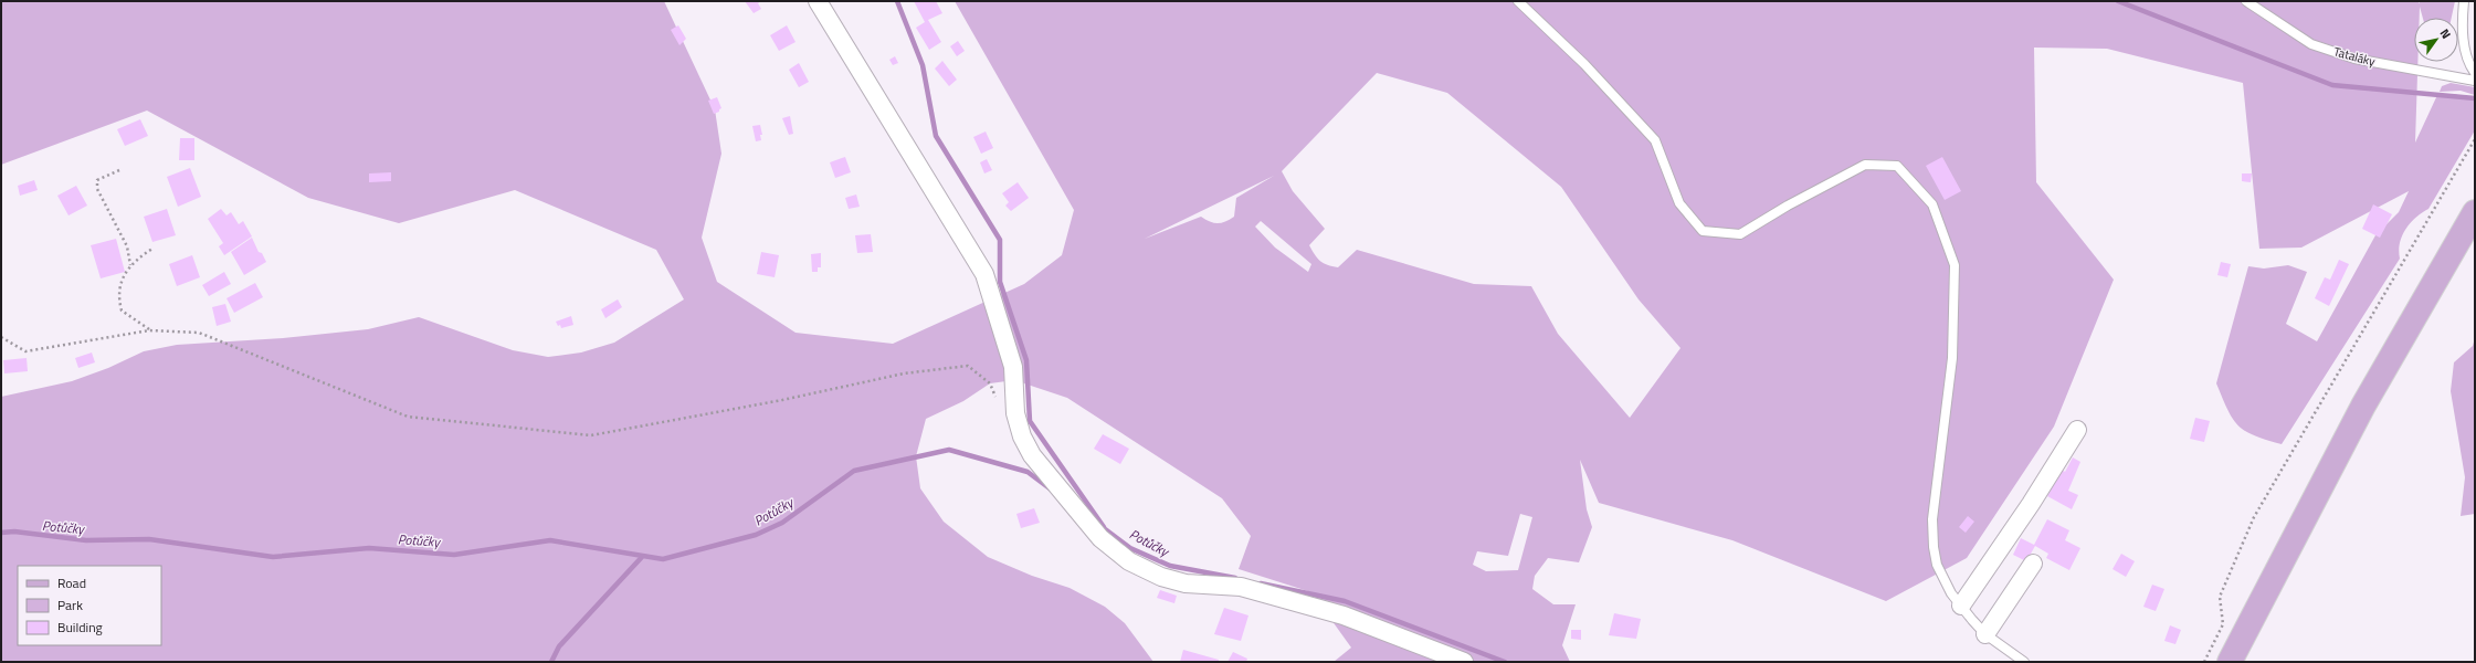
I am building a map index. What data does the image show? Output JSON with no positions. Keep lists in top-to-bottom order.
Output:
{
  "streets": {
    "lane": ["Tataláky"]
  },
  "water": ["Potůčky"],
  "legend": ["Road", "Park", "Building"],
  "north": "top right"
}
